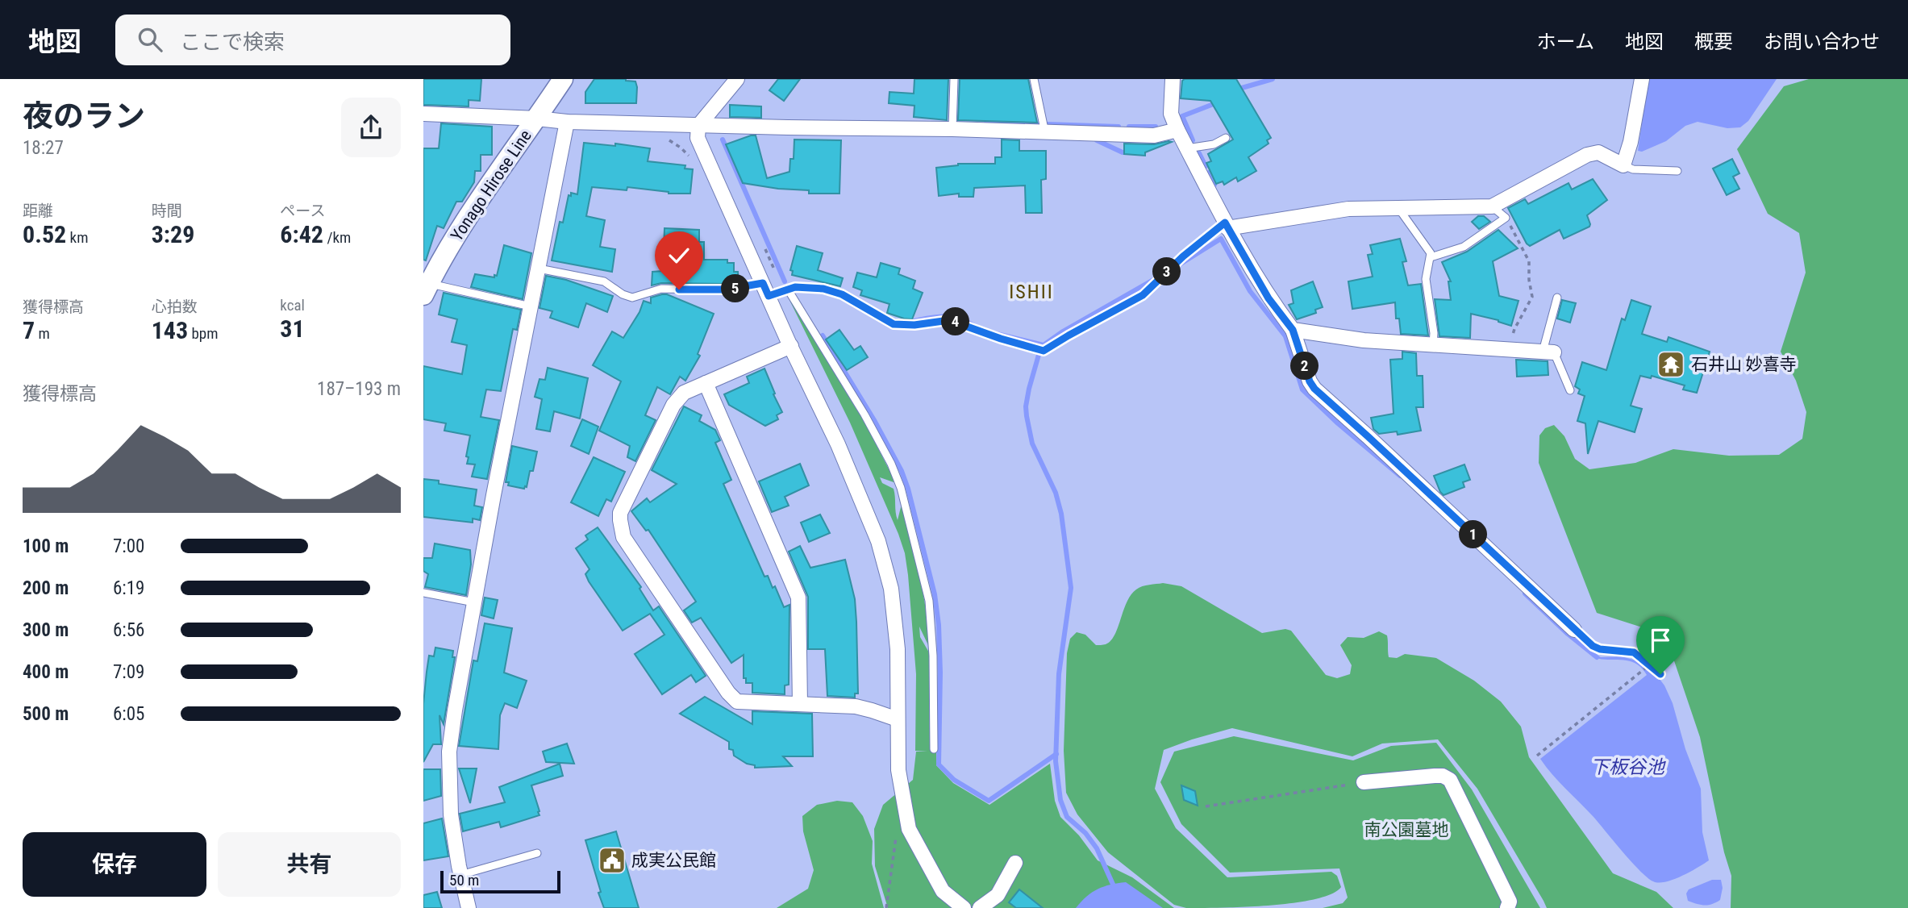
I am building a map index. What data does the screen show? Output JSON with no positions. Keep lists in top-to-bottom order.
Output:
{
  "streets": {
    "main road": ["Yonago Hirose Line"]
  },
  "districts": ["ISHII"],
  "water": ["下板谷池"],
  "parks": ["南公園墓地"],
  "places": {
    "temple": ["石井山 妙喜寺"],
    "public building": ["成実公民館"]
  },
  "scale_bar": "50 m",
  "page": {
    "header": "地図",
    "search": "ここで検索",
    "nav": [
      "ホーム",
      "地図",
      "概要",
      "お問い合わせ"
    ],
    "heading": ["夜のラン", "18:27"],
    "stats": [
      ["距離", "0.52 km"],
      ["時間", "3:29"],
      ["ペース", "6:42 /km"],
      ["獲得標高", "7 m"],
      ["心拍数", "143 bpm"],
      ["kcal", "31"]
    ],
    "pins": [
      "3",
      "5",
      "4",
      "2",
      "1"
    ],
    "chart": ["獲得標高", "187–193 m"],
    "list": [
      {
        "name": "100 m",
        "note": "7:00"
      },
      {
        "name": "200 m",
        "note": "6:19"
      },
      {
        "name": "300 m",
        "note": "6:56"
      },
      {
        "name": "400 m",
        "note": "7:09"
      },
      {
        "name": "500 m",
        "note": "6:05"
      }
    ],
    "buttons": ["保存", "共有"],
    "scale": "50 m"
  }
}
